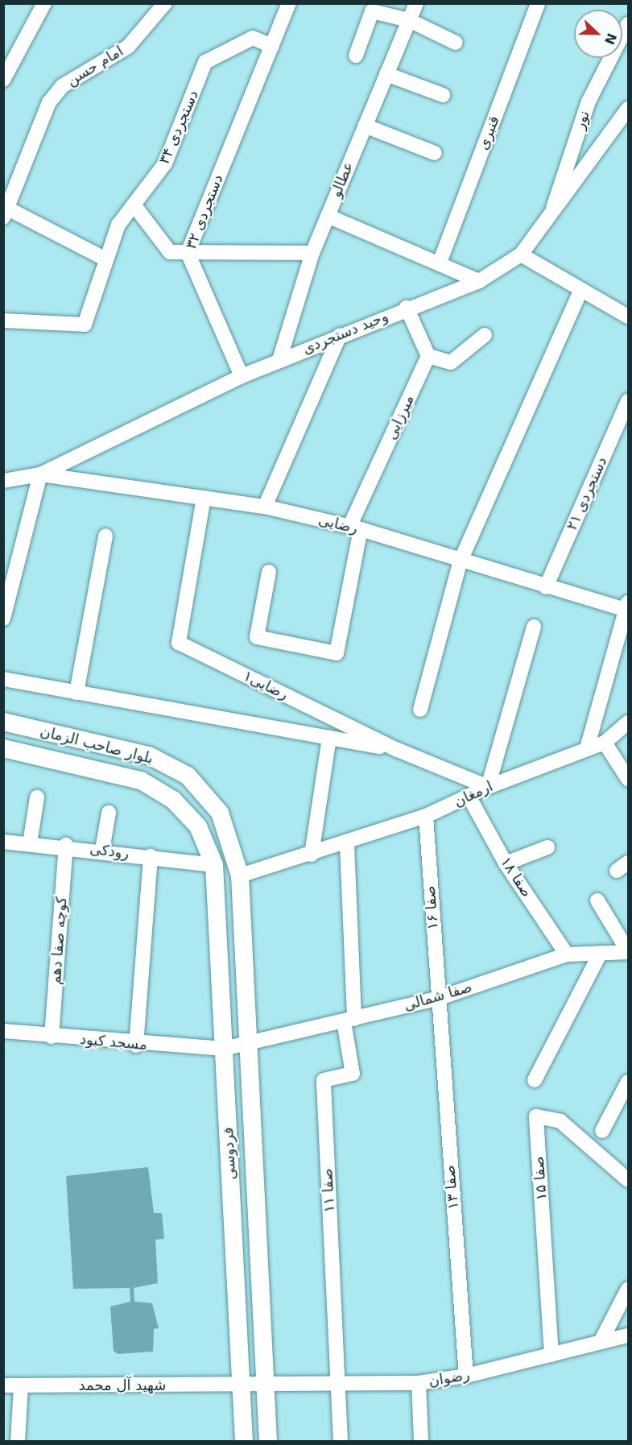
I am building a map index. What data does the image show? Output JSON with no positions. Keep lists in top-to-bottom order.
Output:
{
  "streets": {
    "main road": ["بلوار صاحب الزمان", "فردوسی"],
    "street": [
      "امام حسن",
      "نور",
      "دستجردی ۳۴",
      "قنبری",
      "عطالو",
      "دستجردی ۳۲",
      "وحید دستجردی",
      "میرزایی",
      "دستجردی ۲۱",
      "رضایی",
      "رضایی۱",
      "ارمغان",
      "رودکی",
      "صفا ۱۸",
      "صفا ۱۶",
      "کوچه صفا دهم",
      "صفا شمالی",
      "مسجد کبود",
      "صفا ۱۵",
      "صفا ۱۳",
      "صفا ۱۱",
      "رضوان",
      "شهید آل محمد"
    ]
  },
  "crossings": [
    ["نور", "وحید دستجردی"],
    ["دستجردی ۳۴", "دستجردی ۳۲"],
    ["عطالو", "وحید دستجردی"],
    ["دستجردی ۳۲", "وحید دستجردی"],
    ["وحید دستجردی", "رضایی"],
    ["میرزایی", "رضایی"],
    ["دستجردی ۲۱", "رضایی"],
    ["رضایی", "رضایی۱"],
    ["رضایی۱", "ارمغان"],
    ["بلوار صاحب الزمان", "ارمغان"],
    ["بلوار صاحب الزمان", "رودکی"],
    ["بلوار صاحب الزمان", "فردوسی"],
    ["ارمغان", "صفا ۱۸"],
    ["ارمغان", "صفا ۱۶"],
    ["ارمغان", "فردوسی"],
    ["رودکی", "کوچه صفا دهم"],
    ["رودکی", "فردوسی"],
    ["صفا ۱۸", "صفا شمالی"],
    ["صفا ۱۶", "صفا شمالی"],
    ["صفا ۱۶", "صفا ۱۳"],
    ["کوچه صفا دهم", "مسجد کبود"],
    ["صفا شمالی", "مسجد کبود"],
    ["صفا شمالی", "فردوسی"],
    ["صفا شمالی", "صفا ۱۳"],
    ["صفا شمالی", "صفا ۱۱"],
    ["مسجد کبود", "فردوسی"],
    ["فردوسی", "رضوان"],
    ["فردوسی", "شهید آل محمد"],
    ["صفا ۱۵", "رضوان"],
    ["صفا ۱۳", "رضوان"],
    ["صفا ۱۱", "رضوان"],
    ["رضوان", "شهید آل محمد"]
  ],
  "north": "right"
}
